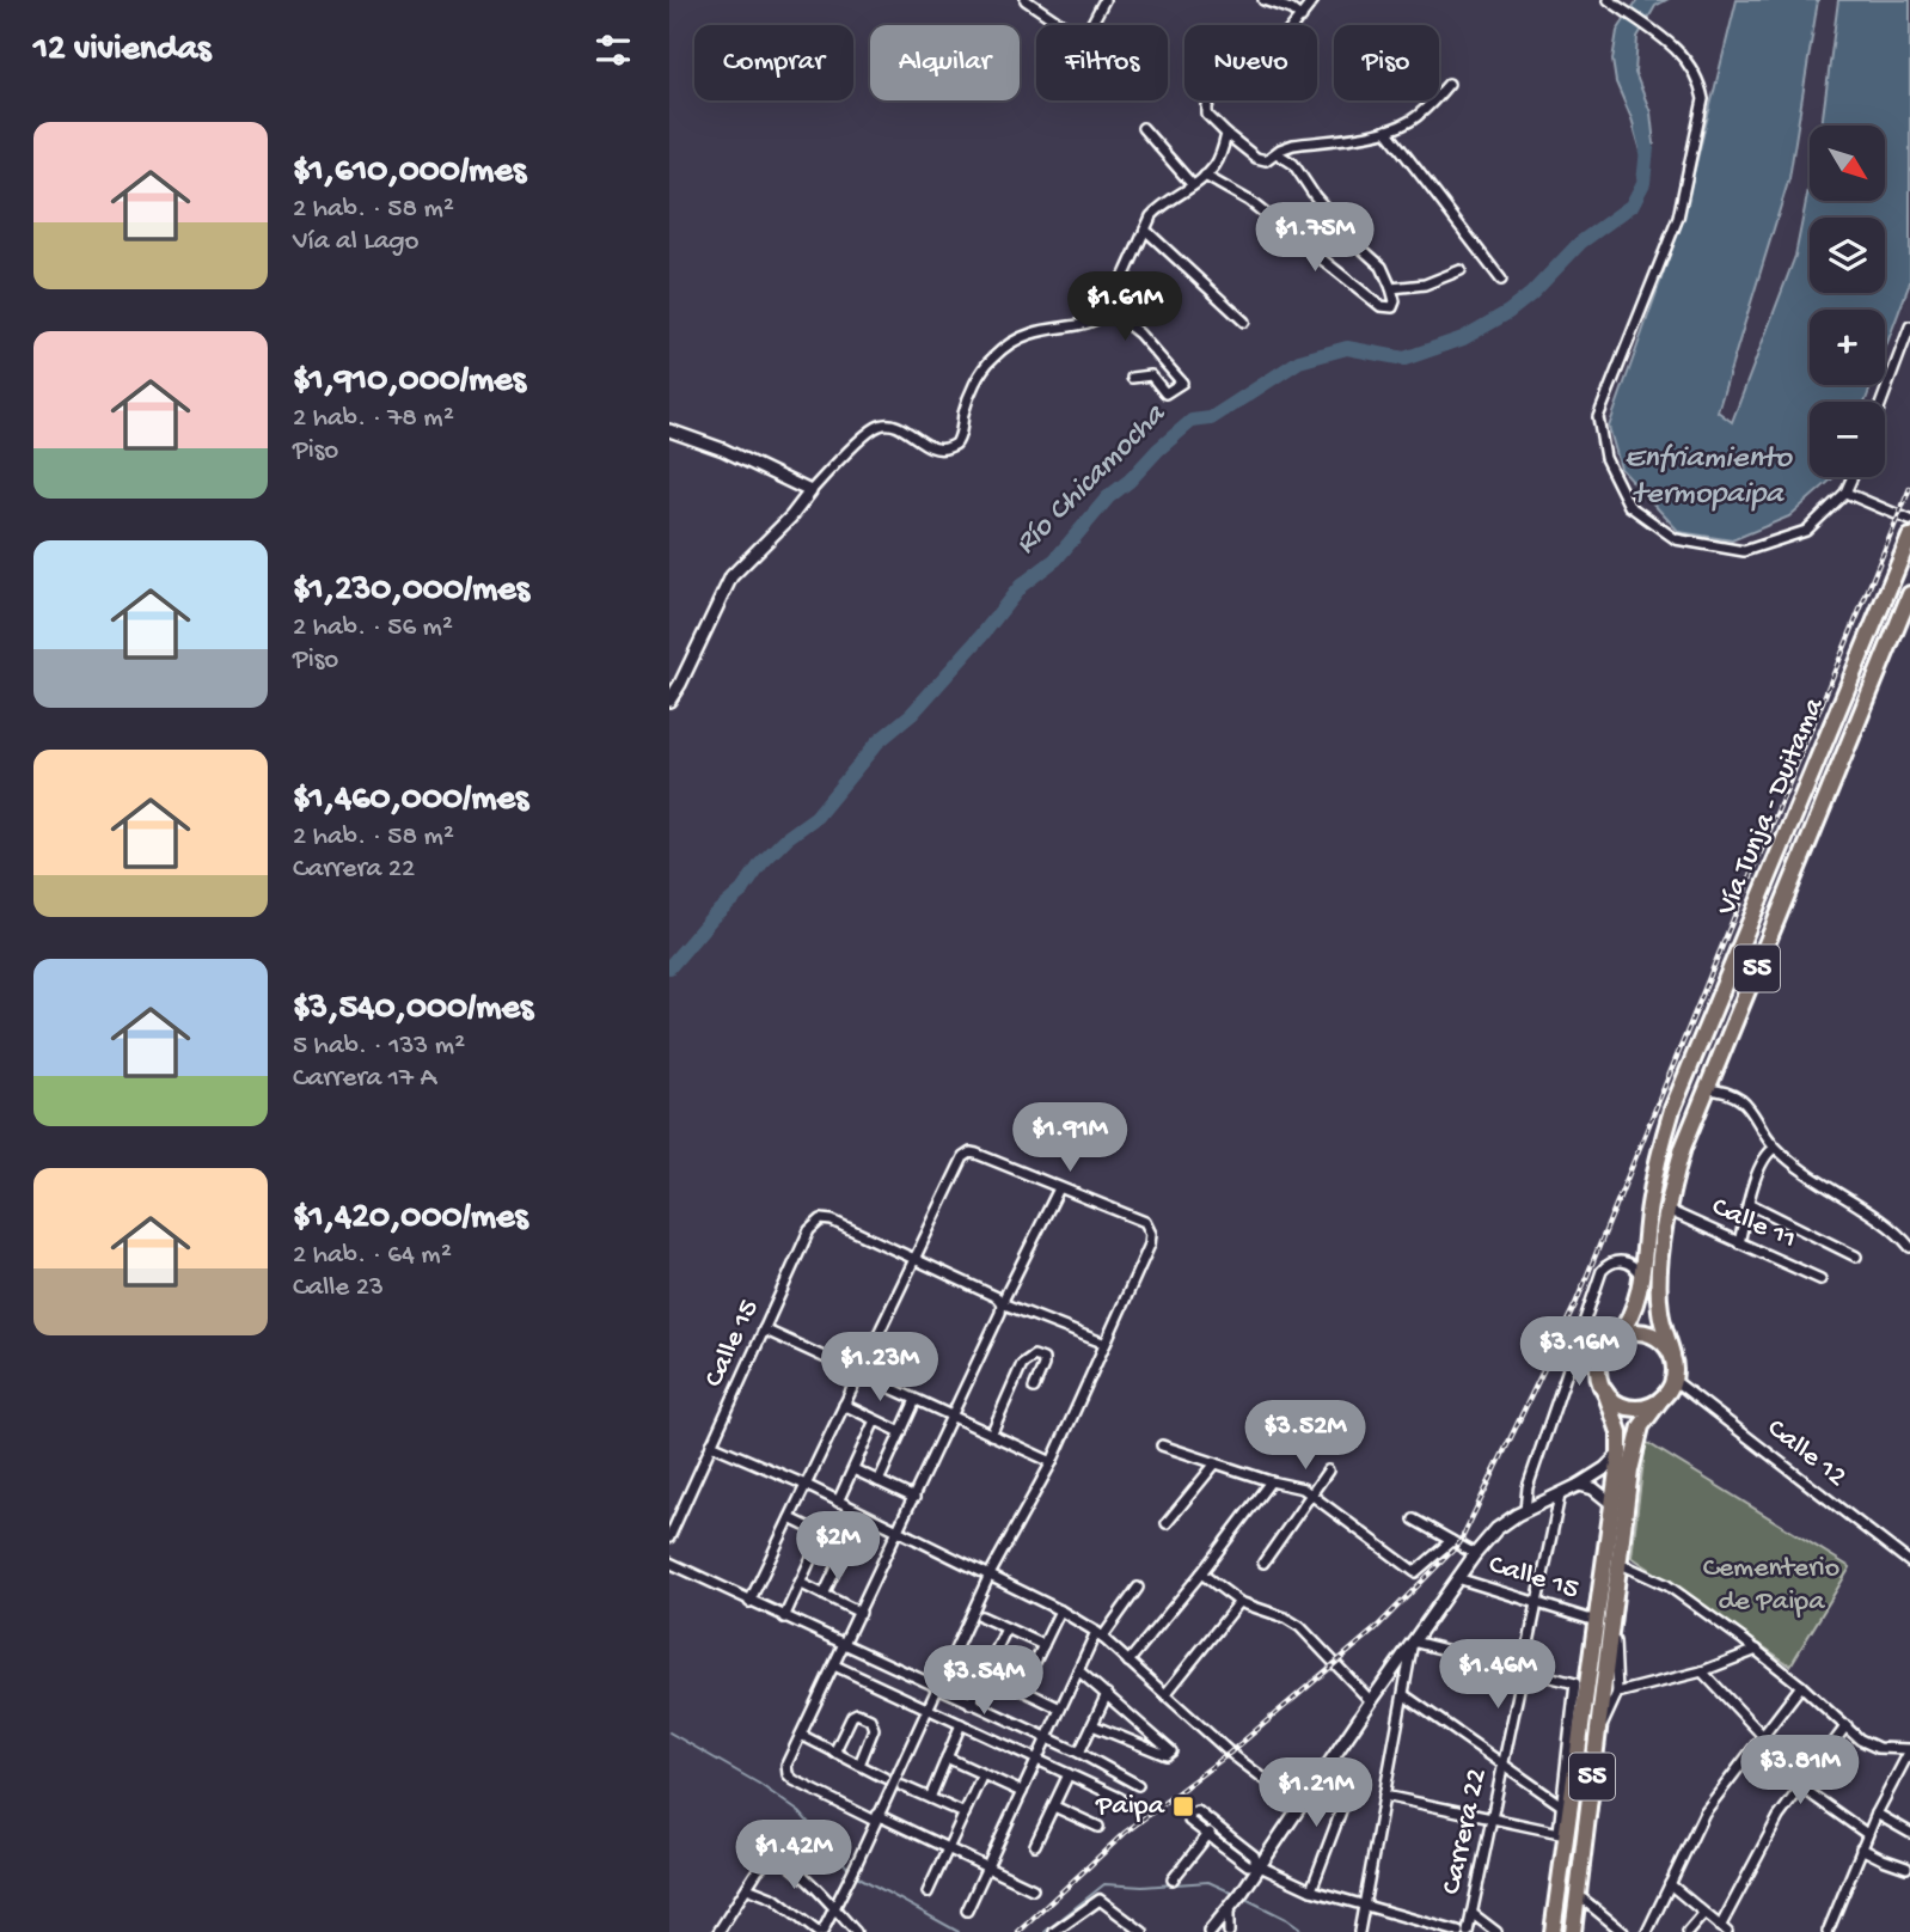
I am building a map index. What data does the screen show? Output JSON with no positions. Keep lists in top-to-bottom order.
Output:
{
  "streets": {
    "highway": ["Vía Tunja - Duitama", "55"],
    "street": [
      "Calle 11",
      "Calle 15",
      "Calle 12",
      "Carrera 22"
    ]
  },
  "crossings": [
    ["Vía Tunja - Duitama", "55"],
    ["Vía Tunja - Duitama", "Calle 11"],
    ["Vía Tunja - Duitama", "Calle 12"],
    ["55", "Calle 15"],
    ["55", "Calle 12"],
    ["Calle 15", "Carrera 22"]
  ],
  "water": ["Enfriamiento termopaipa", "Río Chicamocha"],
  "parks": ["Cementerio de Paipa"],
  "places": {
    "transit": ["Paipa"]
  },
  "north": "bottom right",
  "page": {
    "heading": "12 viviendas",
    "chip": [
      "Comprar",
      "Alquilar",
      "Filtros",
      "Nuevo",
      "Piso"
    ],
    "list": [
      {
        "name": "$1,610,000/mes",
        "note": "2 hab. · 58 m² · Vía al Lago"
      },
      {
        "name": "$1,910,000/mes",
        "note": "2 hab. · 78 m² · Piso"
      },
      {
        "name": "$1,230,000/mes",
        "note": "2 hab. · 56 m² · Piso"
      },
      {
        "name": "$1,460,000/mes",
        "note": "2 hab. · 58 m² · Carrera 22"
      },
      {
        "name": "$3,540,000/mes",
        "note": "5 hab. · 133 m² · Carrera 17 A"
      },
      {
        "name": "$1,420,000/mes",
        "note": "2 hab. · 64 m² · Calle 23"
      }
    ],
    "map_buttons": ["+", "−"],
    "price": [
      "$1.75M",
      "$1.61M",
      "$1.91M",
      "$3.16M",
      "$1.23M",
      "$3.52M",
      "$2M",
      "$1.46M",
      "$3.54M",
      "$3.81M",
      "$1.21M",
      "$1.42M"
    ]
  }
}
